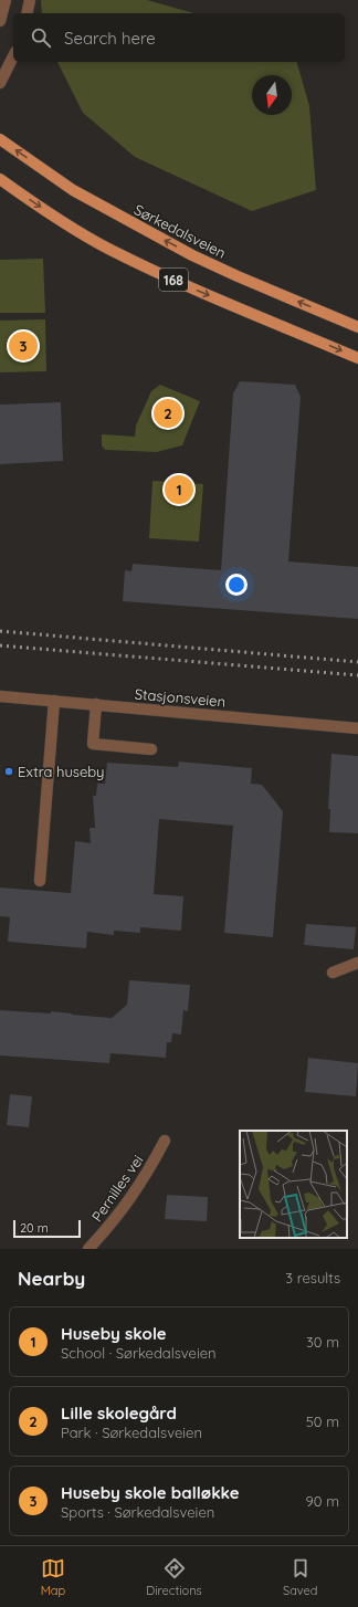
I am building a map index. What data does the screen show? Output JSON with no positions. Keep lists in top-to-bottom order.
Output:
{
  "streets": {
    "main road": ["Sørkedalsveien", "168"],
    "street": ["Stasjonsveien", "Pernilles vei"]
  },
  "places": ["Extra huseby"],
  "scale_bar": "20 m",
  "north": "bottom",
  "page": {
    "search": "Search here",
    "pins": ["3", "2", "1"],
    "scale": "20 m",
    "heading": ["Nearby", "3 results"],
    "list": [
      {
        "mark": "1",
        "name": "Huseby skole",
        "note": "School · Sørkedalsveien",
        "value": "30 m"
      },
      {
        "mark": "2",
        "name": "Lille skolegård",
        "note": "Park · Sørkedalsveien",
        "value": "50 m"
      },
      {
        "mark": "3",
        "name": "Huseby skole balløkke",
        "note": "Sports · Sørkedalsveien",
        "value": "90 m"
      }
    ],
    "nav": ["Map", "Directions", "Saved"]
  }
}
